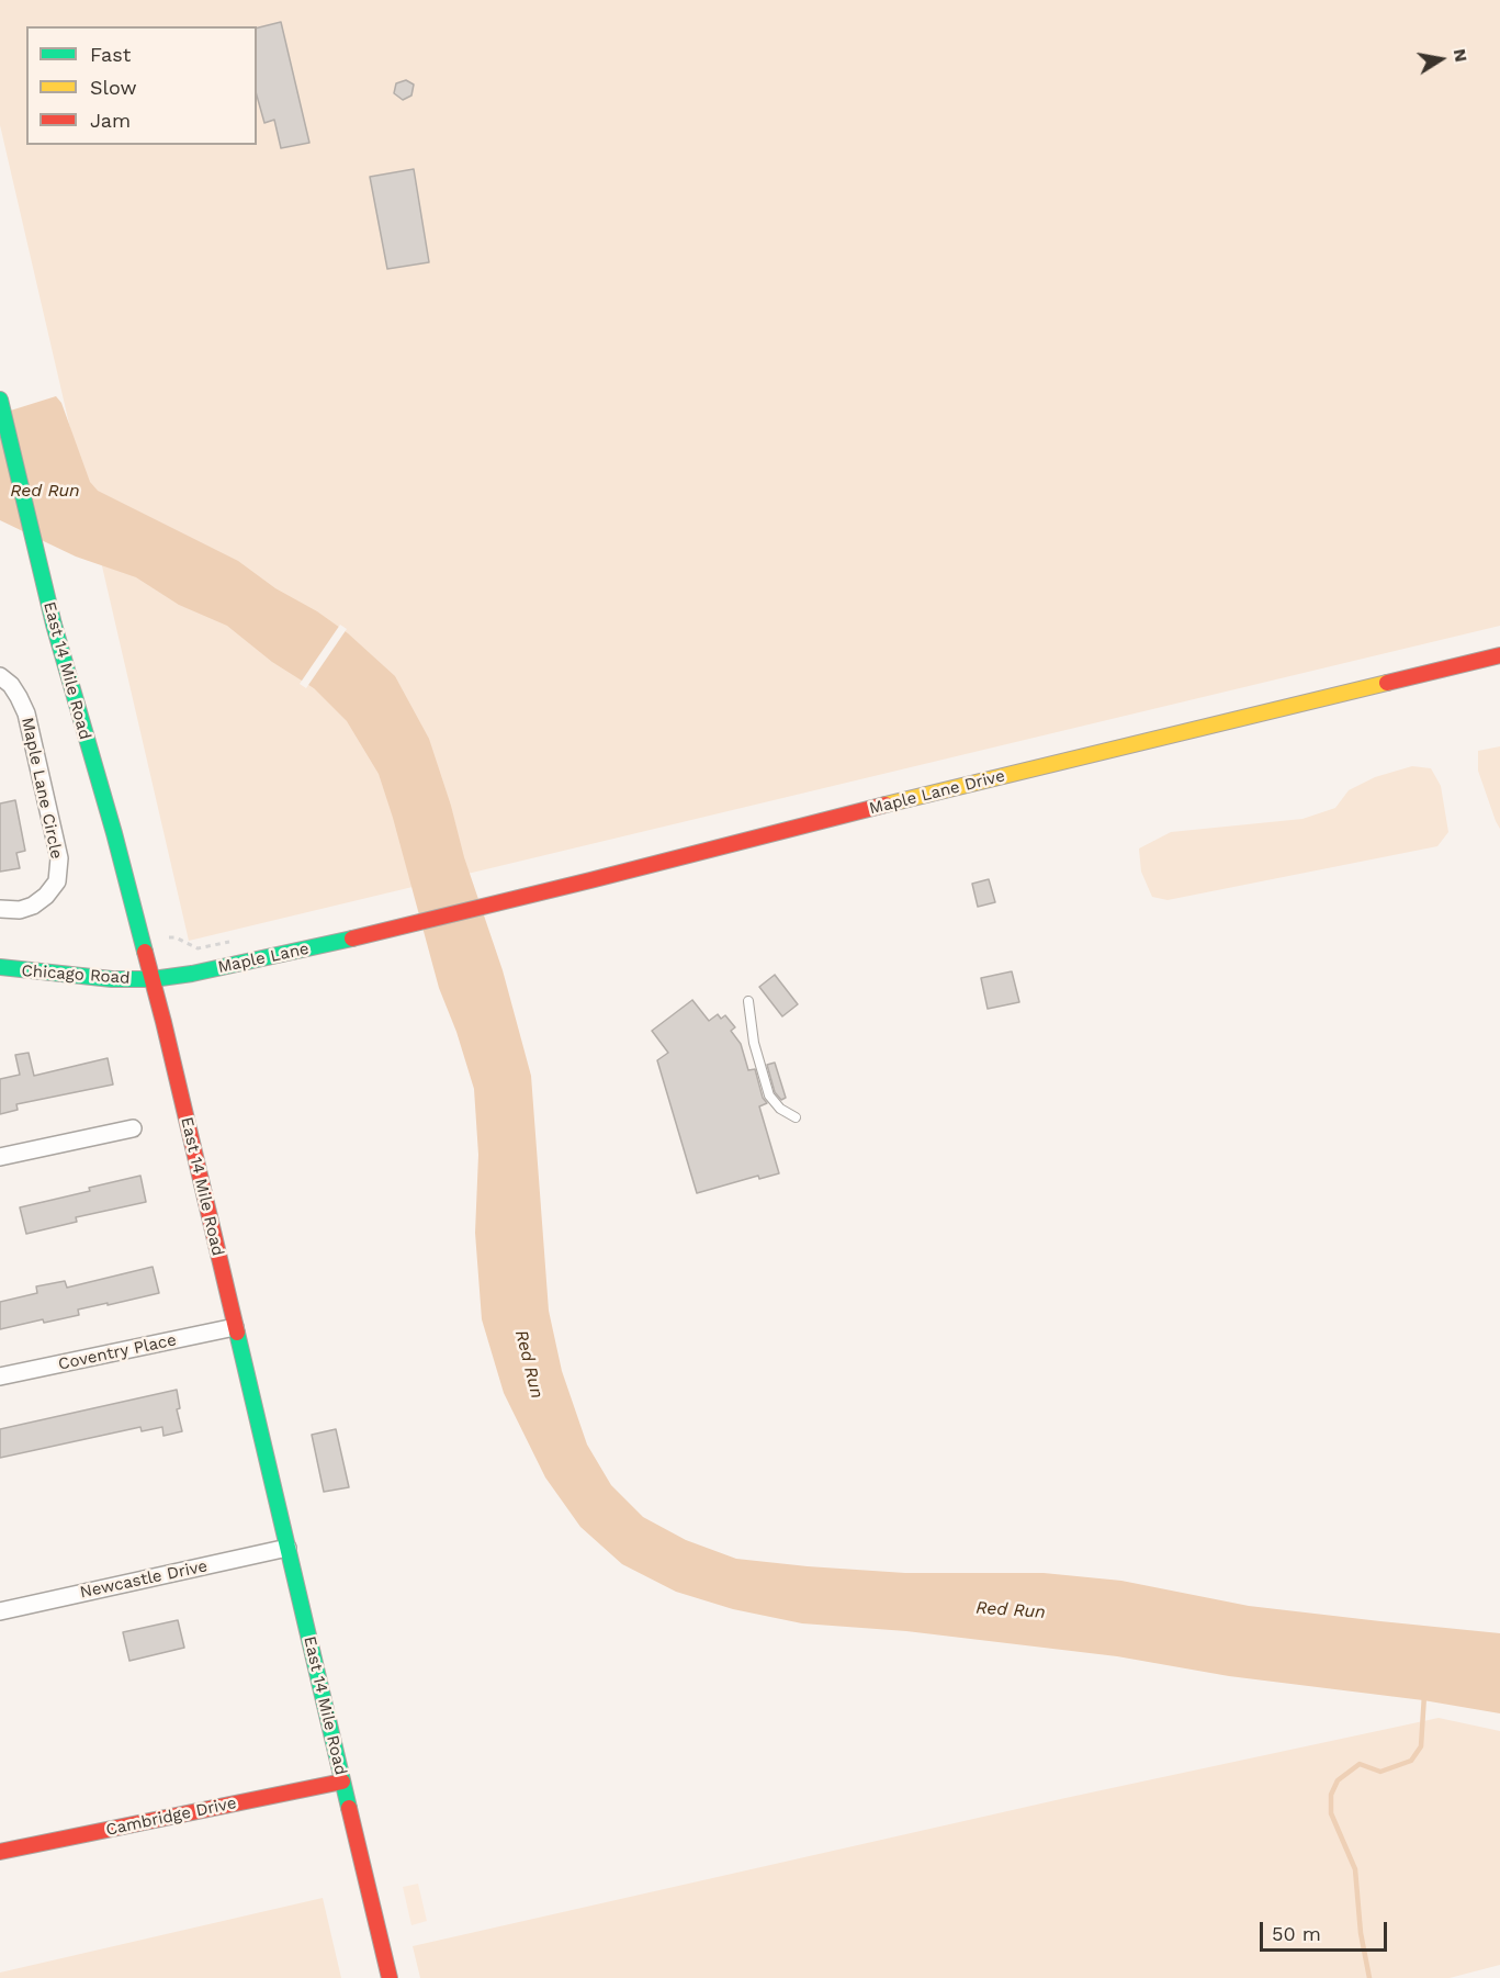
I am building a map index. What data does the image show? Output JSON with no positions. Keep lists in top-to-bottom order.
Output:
{
  "streets": {
    "main road": [
      "East 14 Mile Road",
      "Maple Lane Drive",
      "Maple Lane",
      "Chicago Road",
      "Cambridge Drive"
    ],
    "street": ["Maple Lane Circle", "Coventry Place", "Newcastle Drive"]
  },
  "crossings": [
    ["East 14 Mile Road", "Maple Lane"],
    ["East 14 Mile Road", "Chicago Road"],
    ["East 14 Mile Road", "Coventry Place"],
    ["East 14 Mile Road", "Newcastle Drive"],
    ["East 14 Mile Road", "Cambridge Drive"],
    ["Maple Lane Drive", "Maple Lane"],
    ["Maple Lane", "Chicago Road"]
  ],
  "water": ["Red Run"],
  "legend": ["Fast", "Slow", "Jam"],
  "scale_bar": "50 m",
  "north": "right"
}
